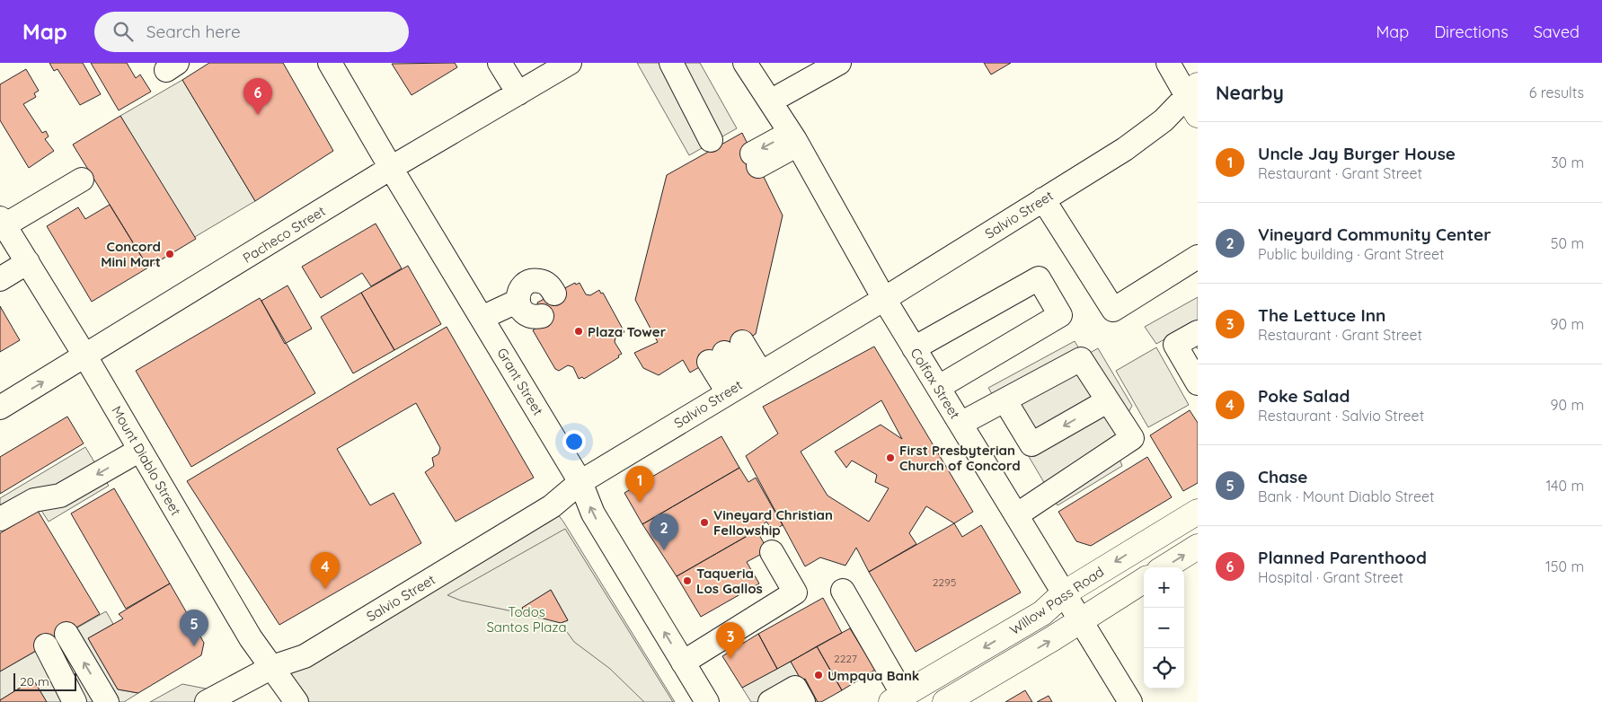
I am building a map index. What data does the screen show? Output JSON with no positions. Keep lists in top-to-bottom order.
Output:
{
  "streets": {
    "main road": ["Willow Pass Road"],
    "street": [
      "Salvio Street",
      "Pacheco Street",
      "Grant Street",
      "Colfax Street",
      "Mount Diablo Street"
    ]
  },
  "crossings": [
    ["Salvio Street", "Grant Street"],
    ["Salvio Street", "Colfax Street"],
    ["Salvio Street", "Mount Diablo Street"],
    ["Pacheco Street", "Grant Street"],
    ["Pacheco Street", "Mount Diablo Street"],
    ["Colfax Street", "Willow Pass Road"]
  ],
  "parks": ["Todos Santos Plaza"],
  "places": [
    "Concord Mini Mart",
    "Plaza Tower",
    "First Presbyterian Church of Concord",
    "Vineyard Christian Fellowship",
    "Taqueria Los Gallos",
    "Umpqua Bank"
  ],
  "house_numbers": ["2295", "2227"],
  "scale_bar": "20 m",
  "page": {
    "header": "Map",
    "search": "Search here",
    "nav": ["Map", "Directions", "Saved"],
    "heading": ["Nearby", "6 results"],
    "pins": [
      "6",
      "1",
      "2",
      "4",
      "5",
      "3"
    ],
    "list": [
      {
        "mark": "1",
        "name": "Uncle Jay Burger House",
        "note": "Restaurant · Grant Street",
        "value": "30 m"
      },
      {
        "mark": "2",
        "name": "Vineyard Community Center",
        "note": "Public building · Grant Street",
        "value": "50 m"
      },
      {
        "mark": "3",
        "name": "The Lettuce Inn",
        "note": "Restaurant · Grant Street",
        "value": "90 m"
      },
      {
        "mark": "4",
        "name": "Poke Salad",
        "note": "Restaurant · Salvio Street",
        "value": "90 m"
      },
      {
        "mark": "5",
        "name": "Chase",
        "note": "Bank · Mount Diablo Street",
        "value": "140 m"
      },
      {
        "mark": "6",
        "name": "Planned Parenthood",
        "note": "Hospital · Grant Street",
        "value": "150 m"
      }
    ],
    "map_buttons": ["+", "−"],
    "scale": "20 m"
  }
}
